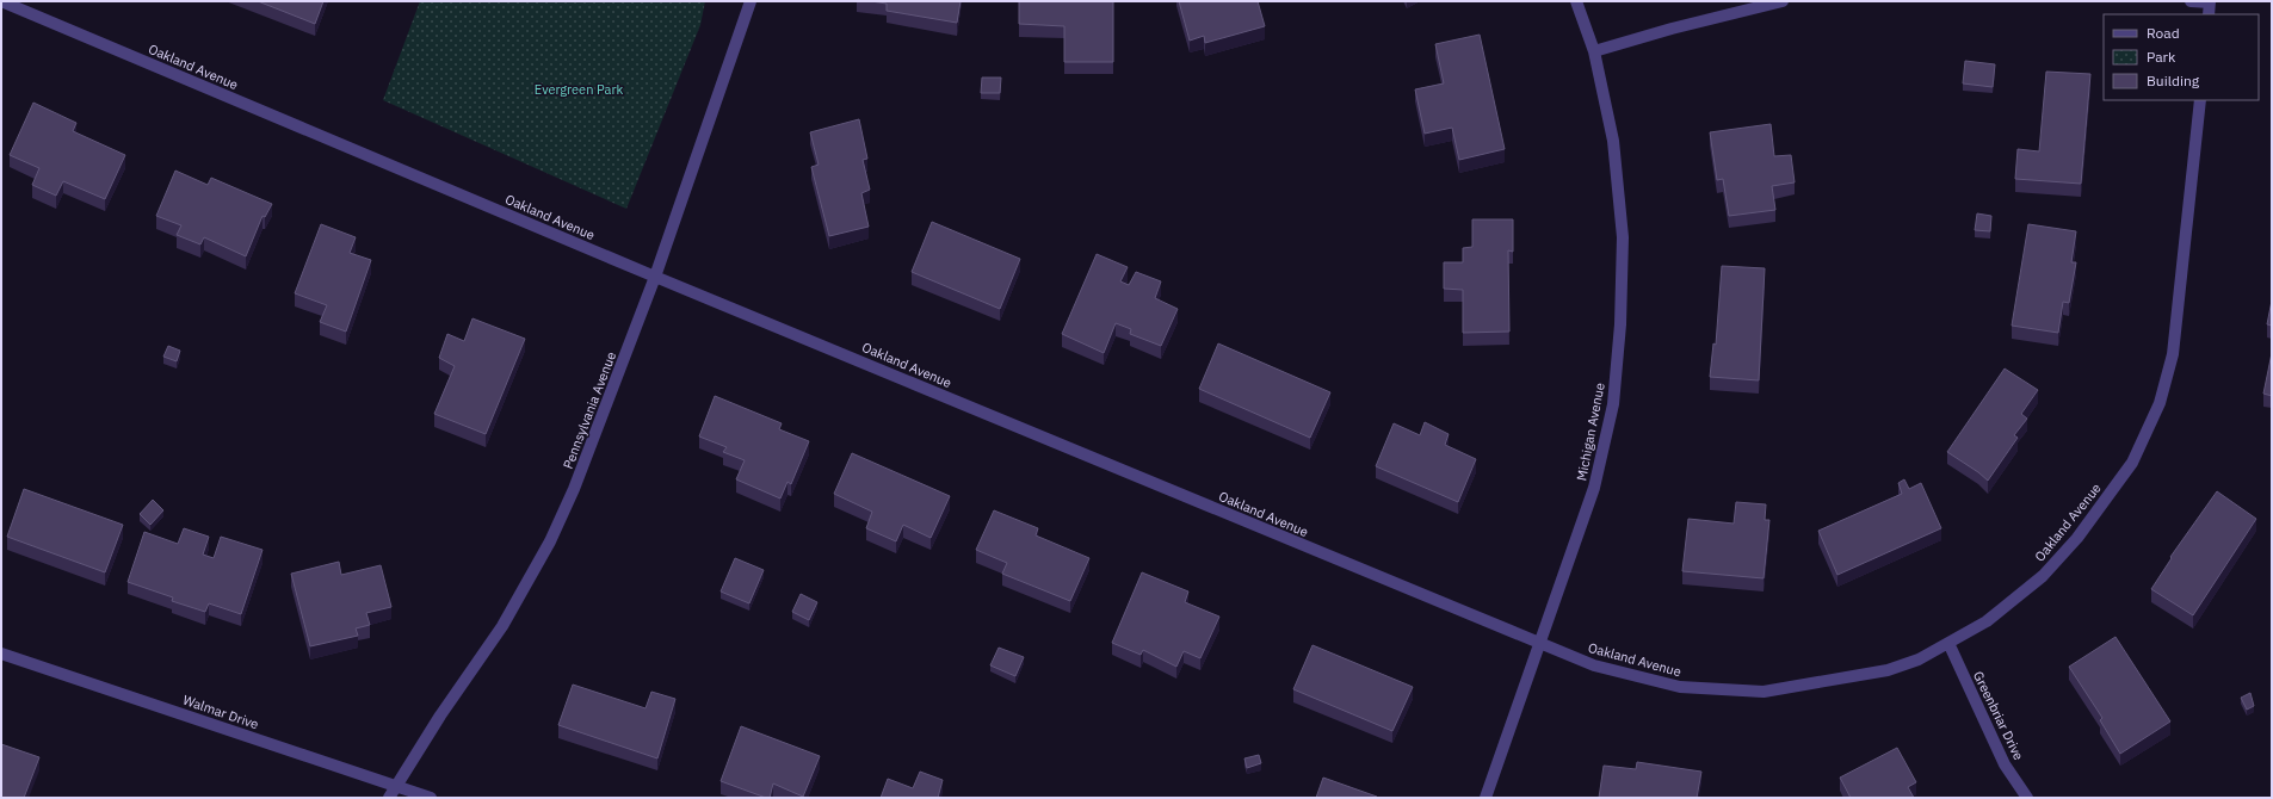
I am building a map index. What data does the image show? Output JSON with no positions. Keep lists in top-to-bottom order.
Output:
{
  "streets": {
    "street": [
      "Oakland Avenue",
      "Pennsylvania Avenue",
      "Michigan Avenue",
      "Walmar Drive",
      "Greenbriar Drive"
    ]
  },
  "crossings": [
    ["Oakland Avenue", "Pennsylvania Avenue"],
    ["Oakland Avenue", "Michigan Avenue"],
    ["Oakland Avenue", "Greenbriar Drive"],
    ["Pennsylvania Avenue", "Walmar Drive"]
  ],
  "parks": ["Evergreen Park"],
  "legend": ["Road", "Park", "Building"]
}
